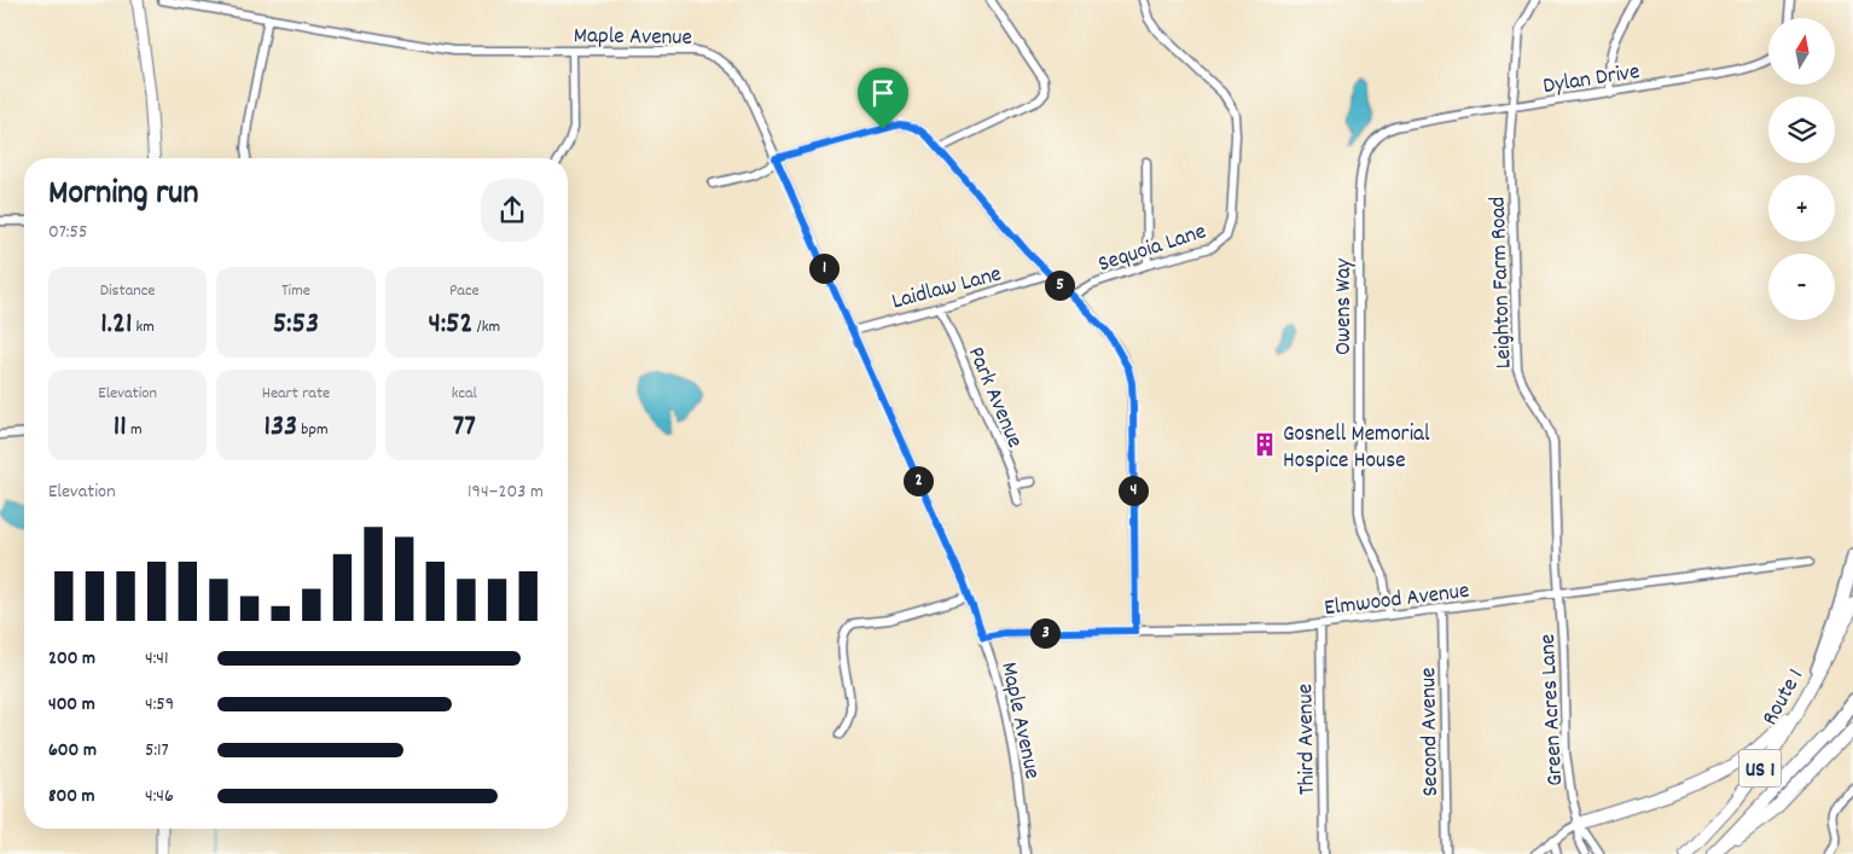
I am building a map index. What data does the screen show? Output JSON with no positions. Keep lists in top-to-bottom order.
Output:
{
  "streets": {
    "main road": ["Route 1", "US 1"],
    "street": [
      "Maple Avenue",
      "Dylan Drive",
      "Sequoia Lane",
      "Leighton Farm Road",
      "Laidlaw Lane",
      "Owens Way",
      "Park Avenue",
      "Elmwood Avenue",
      "Green Acres Lane",
      "Second Avenue",
      "Third Avenue"
    ]
  },
  "crossings": [
    ["Maple Avenue", "Laidlaw Lane"],
    ["Maple Avenue", "Elmwood Avenue"],
    ["Dylan Drive", "Leighton Farm Road"],
    ["Dylan Drive", "Owens Way"],
    ["Leighton Farm Road", "Owens Way"],
    ["Leighton Farm Road", "Elmwood Avenue"],
    ["Leighton Farm Road", "Green Acres Lane"],
    ["Laidlaw Lane", "Park Avenue"],
    ["Owens Way", "Elmwood Avenue"],
    ["Elmwood Avenue", "Green Acres Lane"],
    ["Elmwood Avenue", "Second Avenue"],
    ["Elmwood Avenue", "Third Avenue"]
  ],
  "places": {
    "building": ["Gosnell Memorial Hospice House"]
  },
  "north": "top",
  "page": {
    "map_buttons": ["+", "−"],
    "heading": ["Morning run", "07:55"],
    "pins": [
      "1",
      "5",
      "2",
      "4",
      "3"
    ],
    "stats": [
      ["Distance", "1.21 km"],
      ["Time", "5:53"],
      ["Pace", "4:52 /km"],
      ["Elevation", "11 m"],
      ["Heart rate", "133 bpm"],
      ["kcal", "77"]
    ],
    "chart": ["Elevation", "194–203 m"],
    "list": [
      {
        "name": "200 m",
        "note": "4:41"
      },
      {
        "name": "400 m",
        "note": "4:59"
      },
      {
        "name": "600 m",
        "note": "5:17"
      },
      {
        "name": "800 m",
        "note": "4:46"
      }
    ]
  }
}
